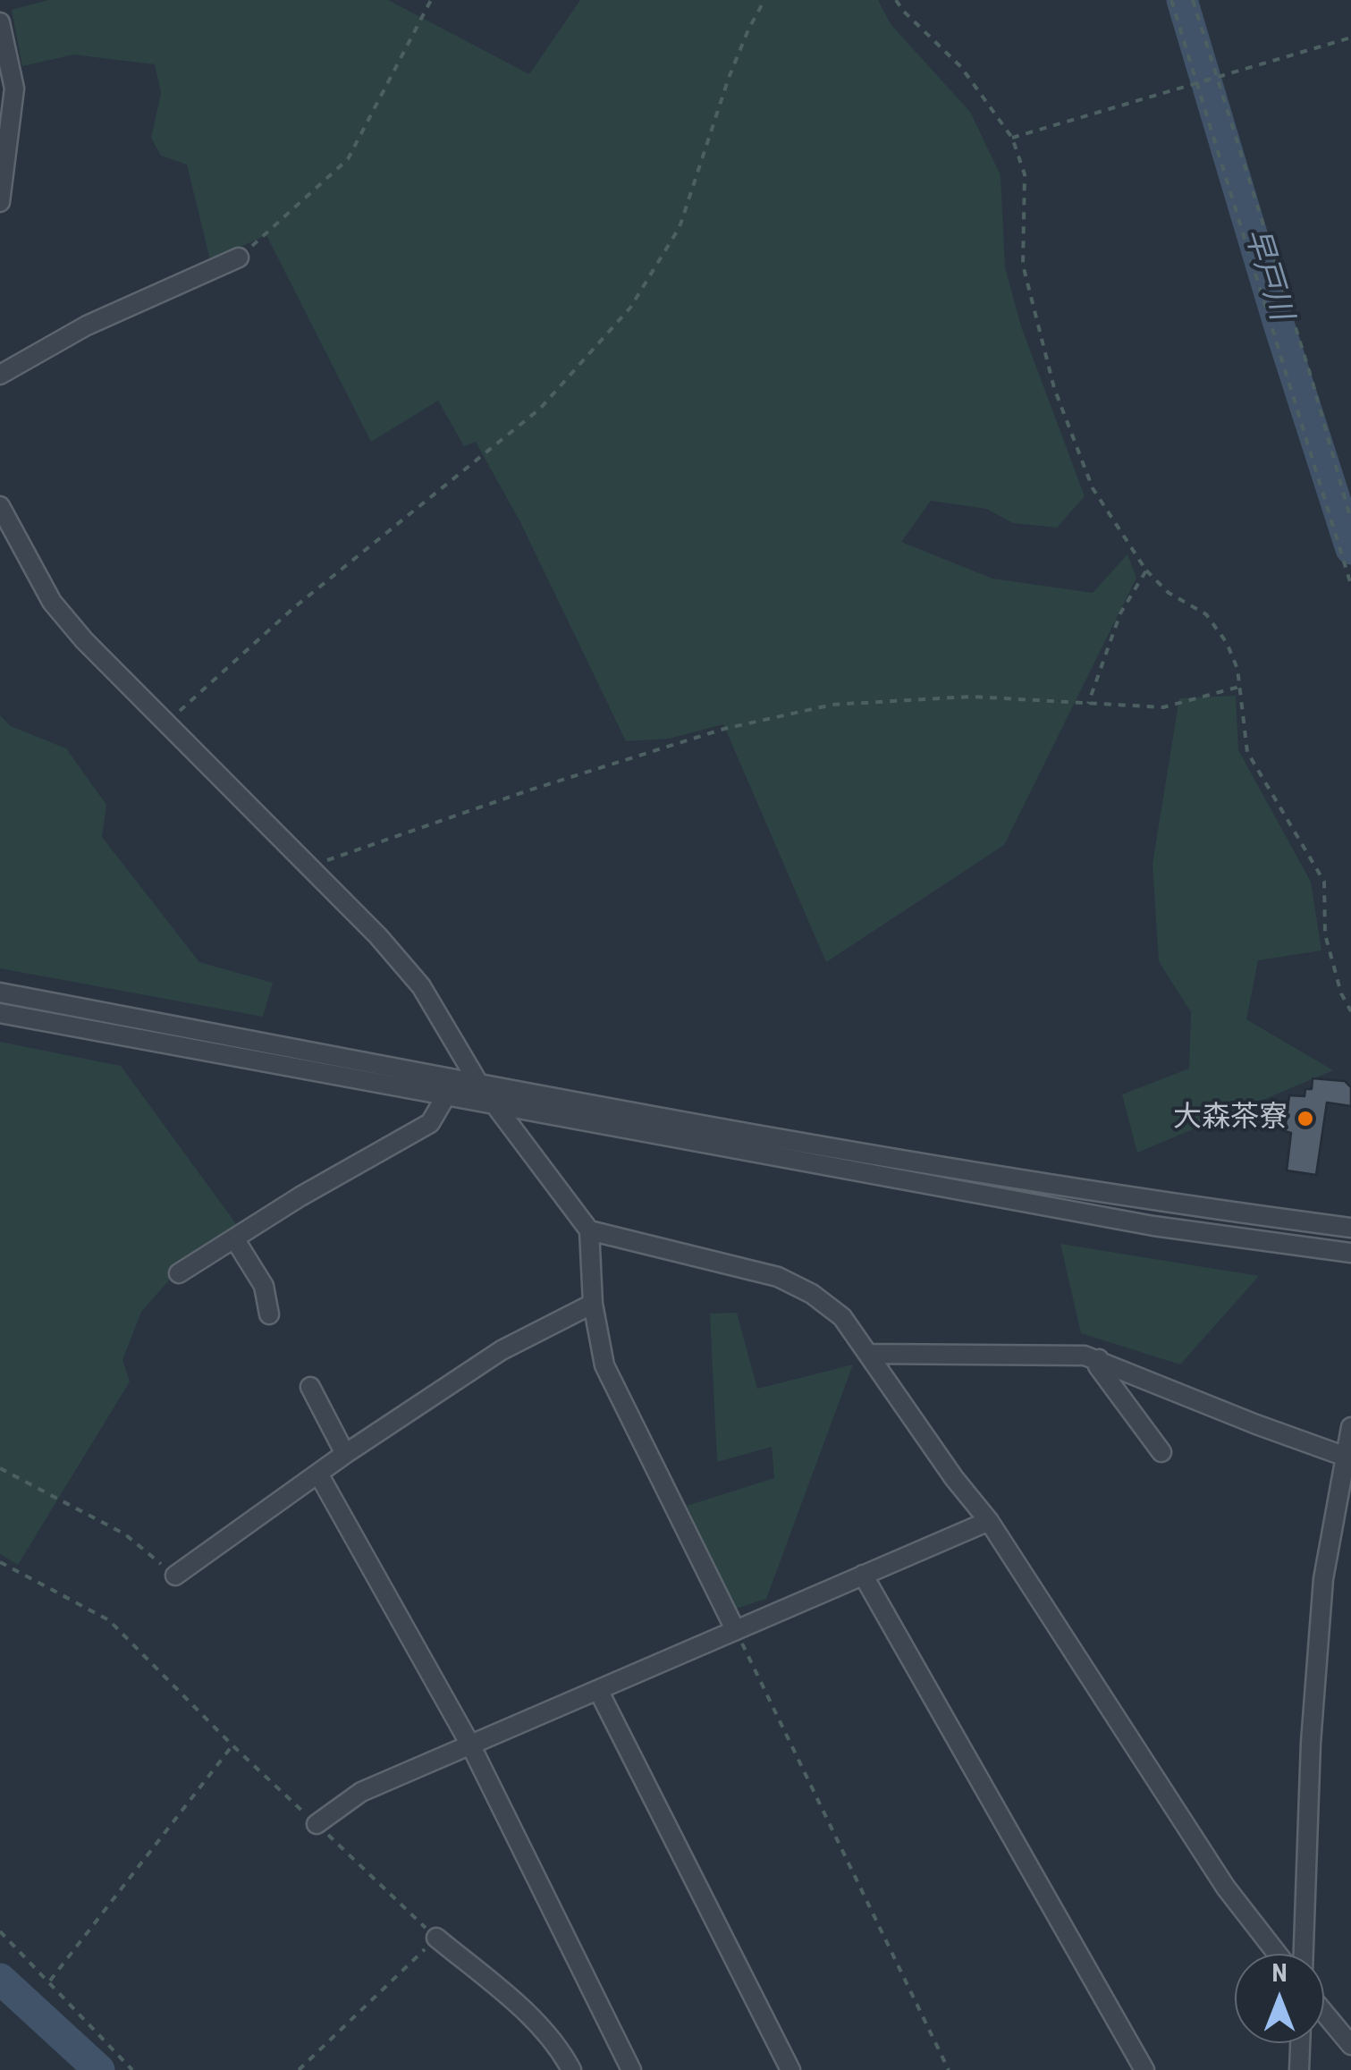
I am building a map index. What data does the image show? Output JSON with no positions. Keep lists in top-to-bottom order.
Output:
{
  "water": ["早戸川"],
  "places": ["大森茶寮"],
  "north": "top"
}
